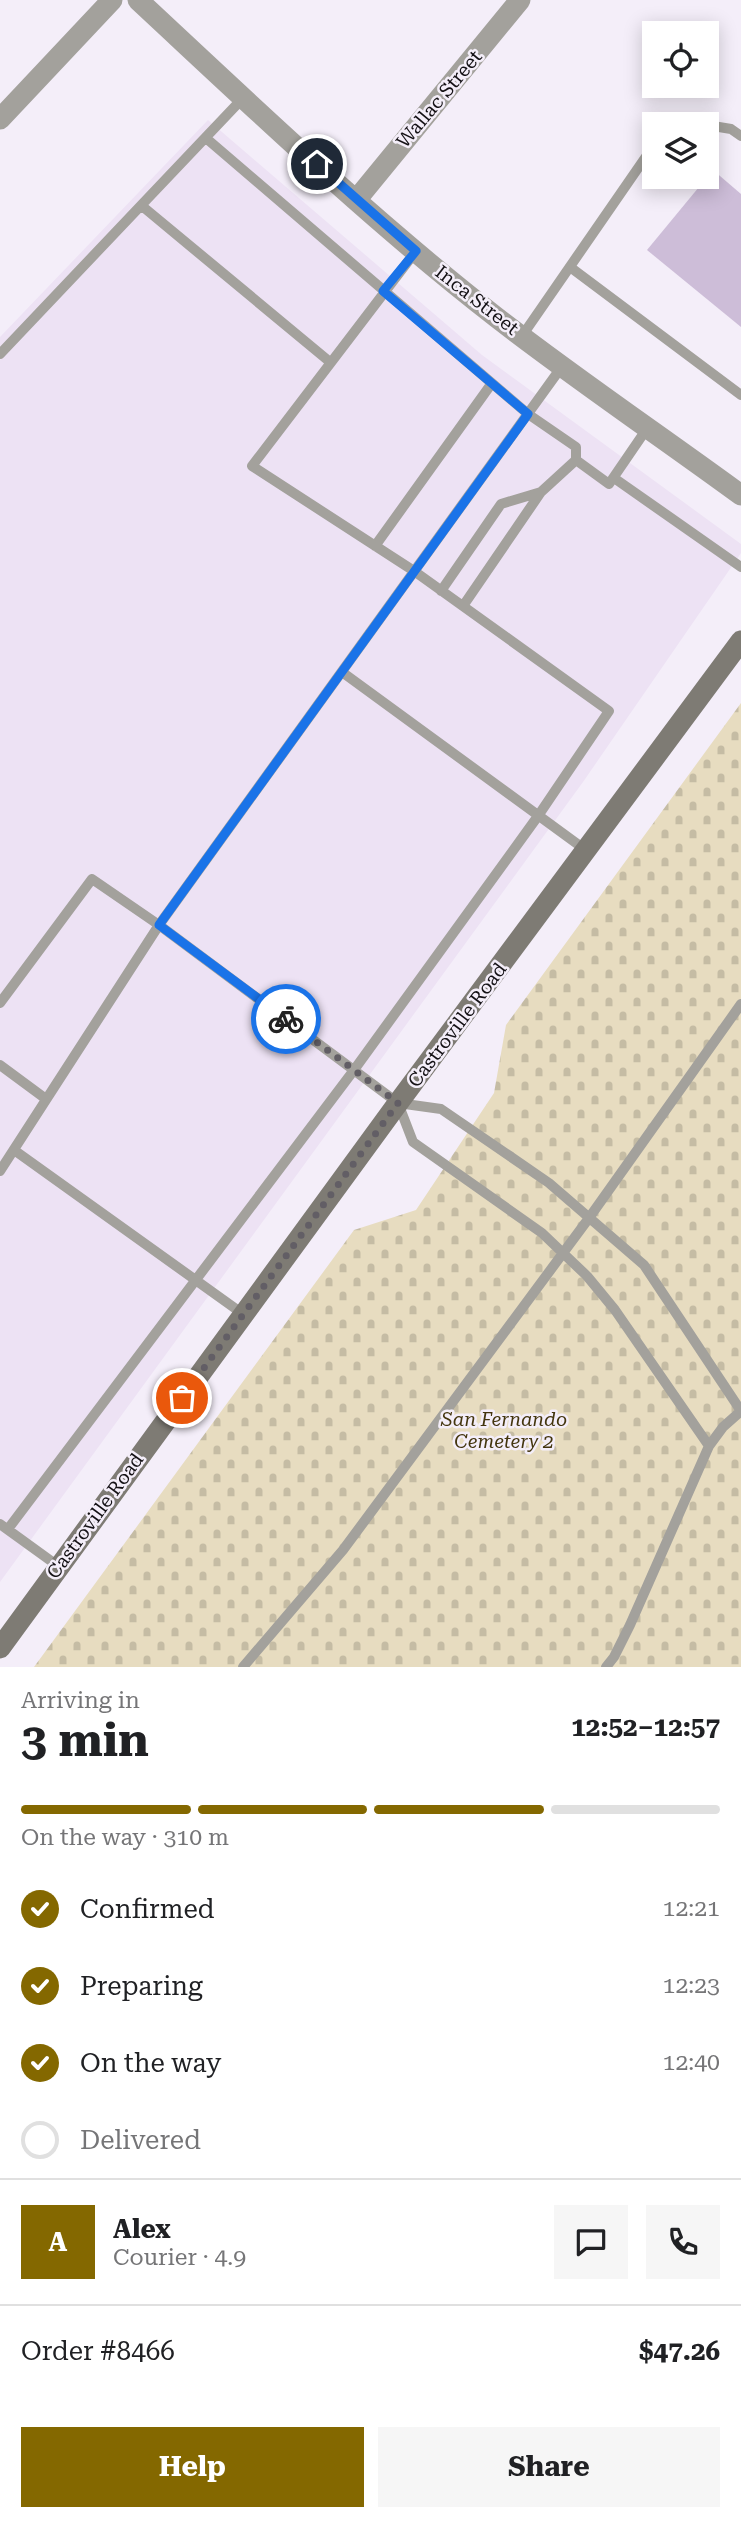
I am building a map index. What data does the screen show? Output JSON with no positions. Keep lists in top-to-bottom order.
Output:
{
  "streets": {
    "main road": ["Castroville Road"],
    "street": ["Wallac Street", "Inca Street"]
  },
  "crossings": [
    ["Wallac Street", "Inca Street"]
  ],
  "parks": ["San Fernando Cemetery 2"],
  "page": {
    "heading": ["3 min", "Arriving in", "12:52–12:57"],
    "panel": [
      "Alex",
      "Courier · 4.9",
      "Order #8466",
      "$47.26"
    ],
    "bar": "On the way · 310 m",
    "list": [
      ["Confirmed", "12:21"],
      ["Preparing", "12:23"],
      ["On the way", "12:40"],
      "Delivered"
    ],
    "round": "A",
    "buttons": ["Help", "Share"]
  }
}
